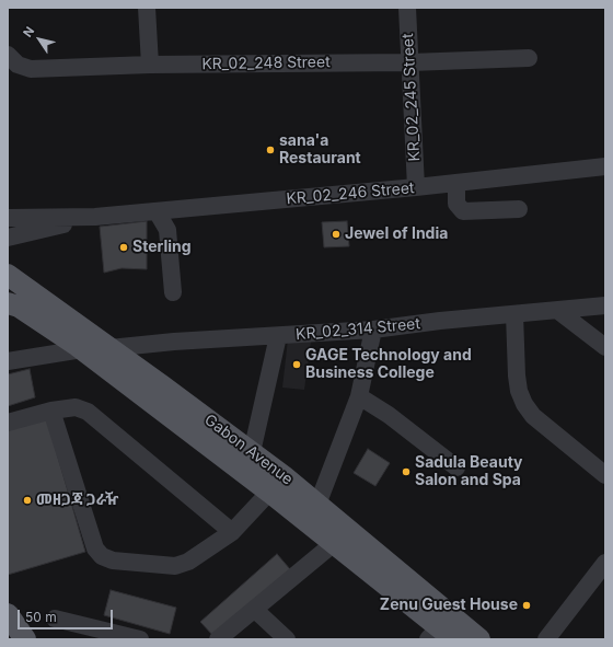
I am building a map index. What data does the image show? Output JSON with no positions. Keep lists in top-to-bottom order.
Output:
{
  "streets": {
    "main road": ["Gabon Avenue"],
    "street": [
      "KR_02_248 Street",
      "KR_02_245 Street",
      "KR_02_246 Street",
      "KR_02_314 Street"
    ]
  },
  "crossings": [
    ["KR_02_248 Street", "KR_02_245 Street"],
    ["KR_02_245 Street", "KR_02_246 Street"],
    ["KR_02_314 Street", "Gabon Avenue"]
  ],
  "places": [
    "sana'a Restaurant",
    "Jewel of India",
    "Sterling",
    "GAGE Technology and Business College",
    "Sadula Beauty Salon and Spa",
    "መዘጋጃ ጋራዥ",
    "Zenu Guest House"
  ],
  "scale_bar": "50 m",
  "north": "top left"
}
